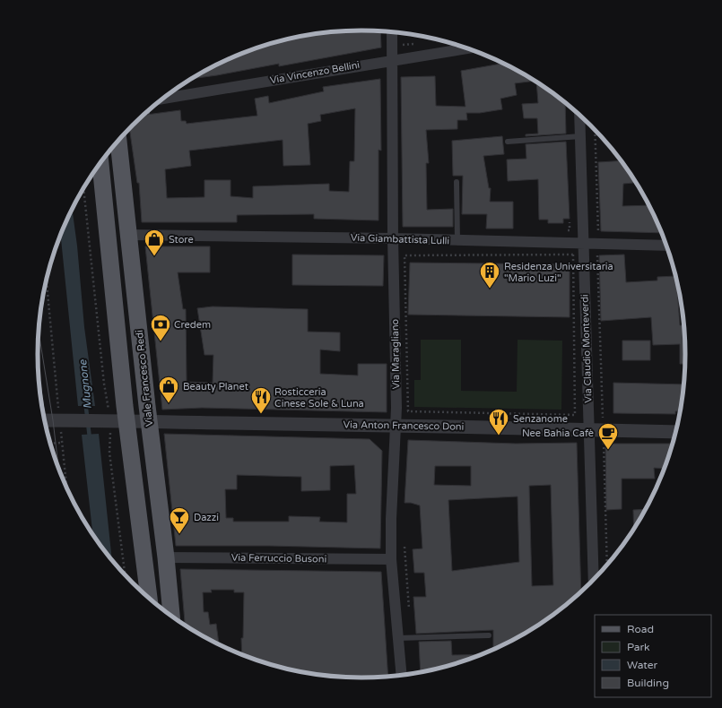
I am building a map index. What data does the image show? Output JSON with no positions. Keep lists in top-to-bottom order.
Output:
{
  "streets": {
    "main road": ["Viale Francesco Redi"],
    "street": [
      "Via Vincenzo Bellini",
      "Via Giambattista Lulli",
      "Via Claudio Monteverdi",
      "Via Maragliano",
      "Via Anton Francesco Doni",
      "Via Ferruccio Busoni"
    ]
  },
  "crossings": [
    ["Via Vincenzo Bellini", "Via Maragliano"],
    ["Via Giambattista Lulli", "Via Claudio Monteverdi"],
    ["Via Giambattista Lulli", "Via Maragliano"],
    ["Via Giambattista Lulli", "Viale Francesco Redi"],
    ["Via Claudio Monteverdi", "Via Anton Francesco Doni"],
    ["Via Maragliano", "Via Anton Francesco Doni"],
    ["Via Maragliano", "Via Ferruccio Busoni"],
    ["Viale Francesco Redi", "Via Anton Francesco Doni"],
    ["Viale Francesco Redi", "Via Ferruccio Busoni"]
  ],
  "water": ["Mugnone"],
  "places": {
    "shop": ["Store", "Beauty Planet"],
    "building": ["Residenza Universitaria \"Mario Luzi\""],
    "bank": ["Credem"],
    "restaurant": ["Rosticceria Cinese Sole & Luna", "Senzanome"],
    "cafe": ["Nee Bahia Cafè"],
    "bar": ["Dazzi"]
  },
  "legend": [
    "Road",
    "Park",
    "Water",
    "Building"
  ]
}
